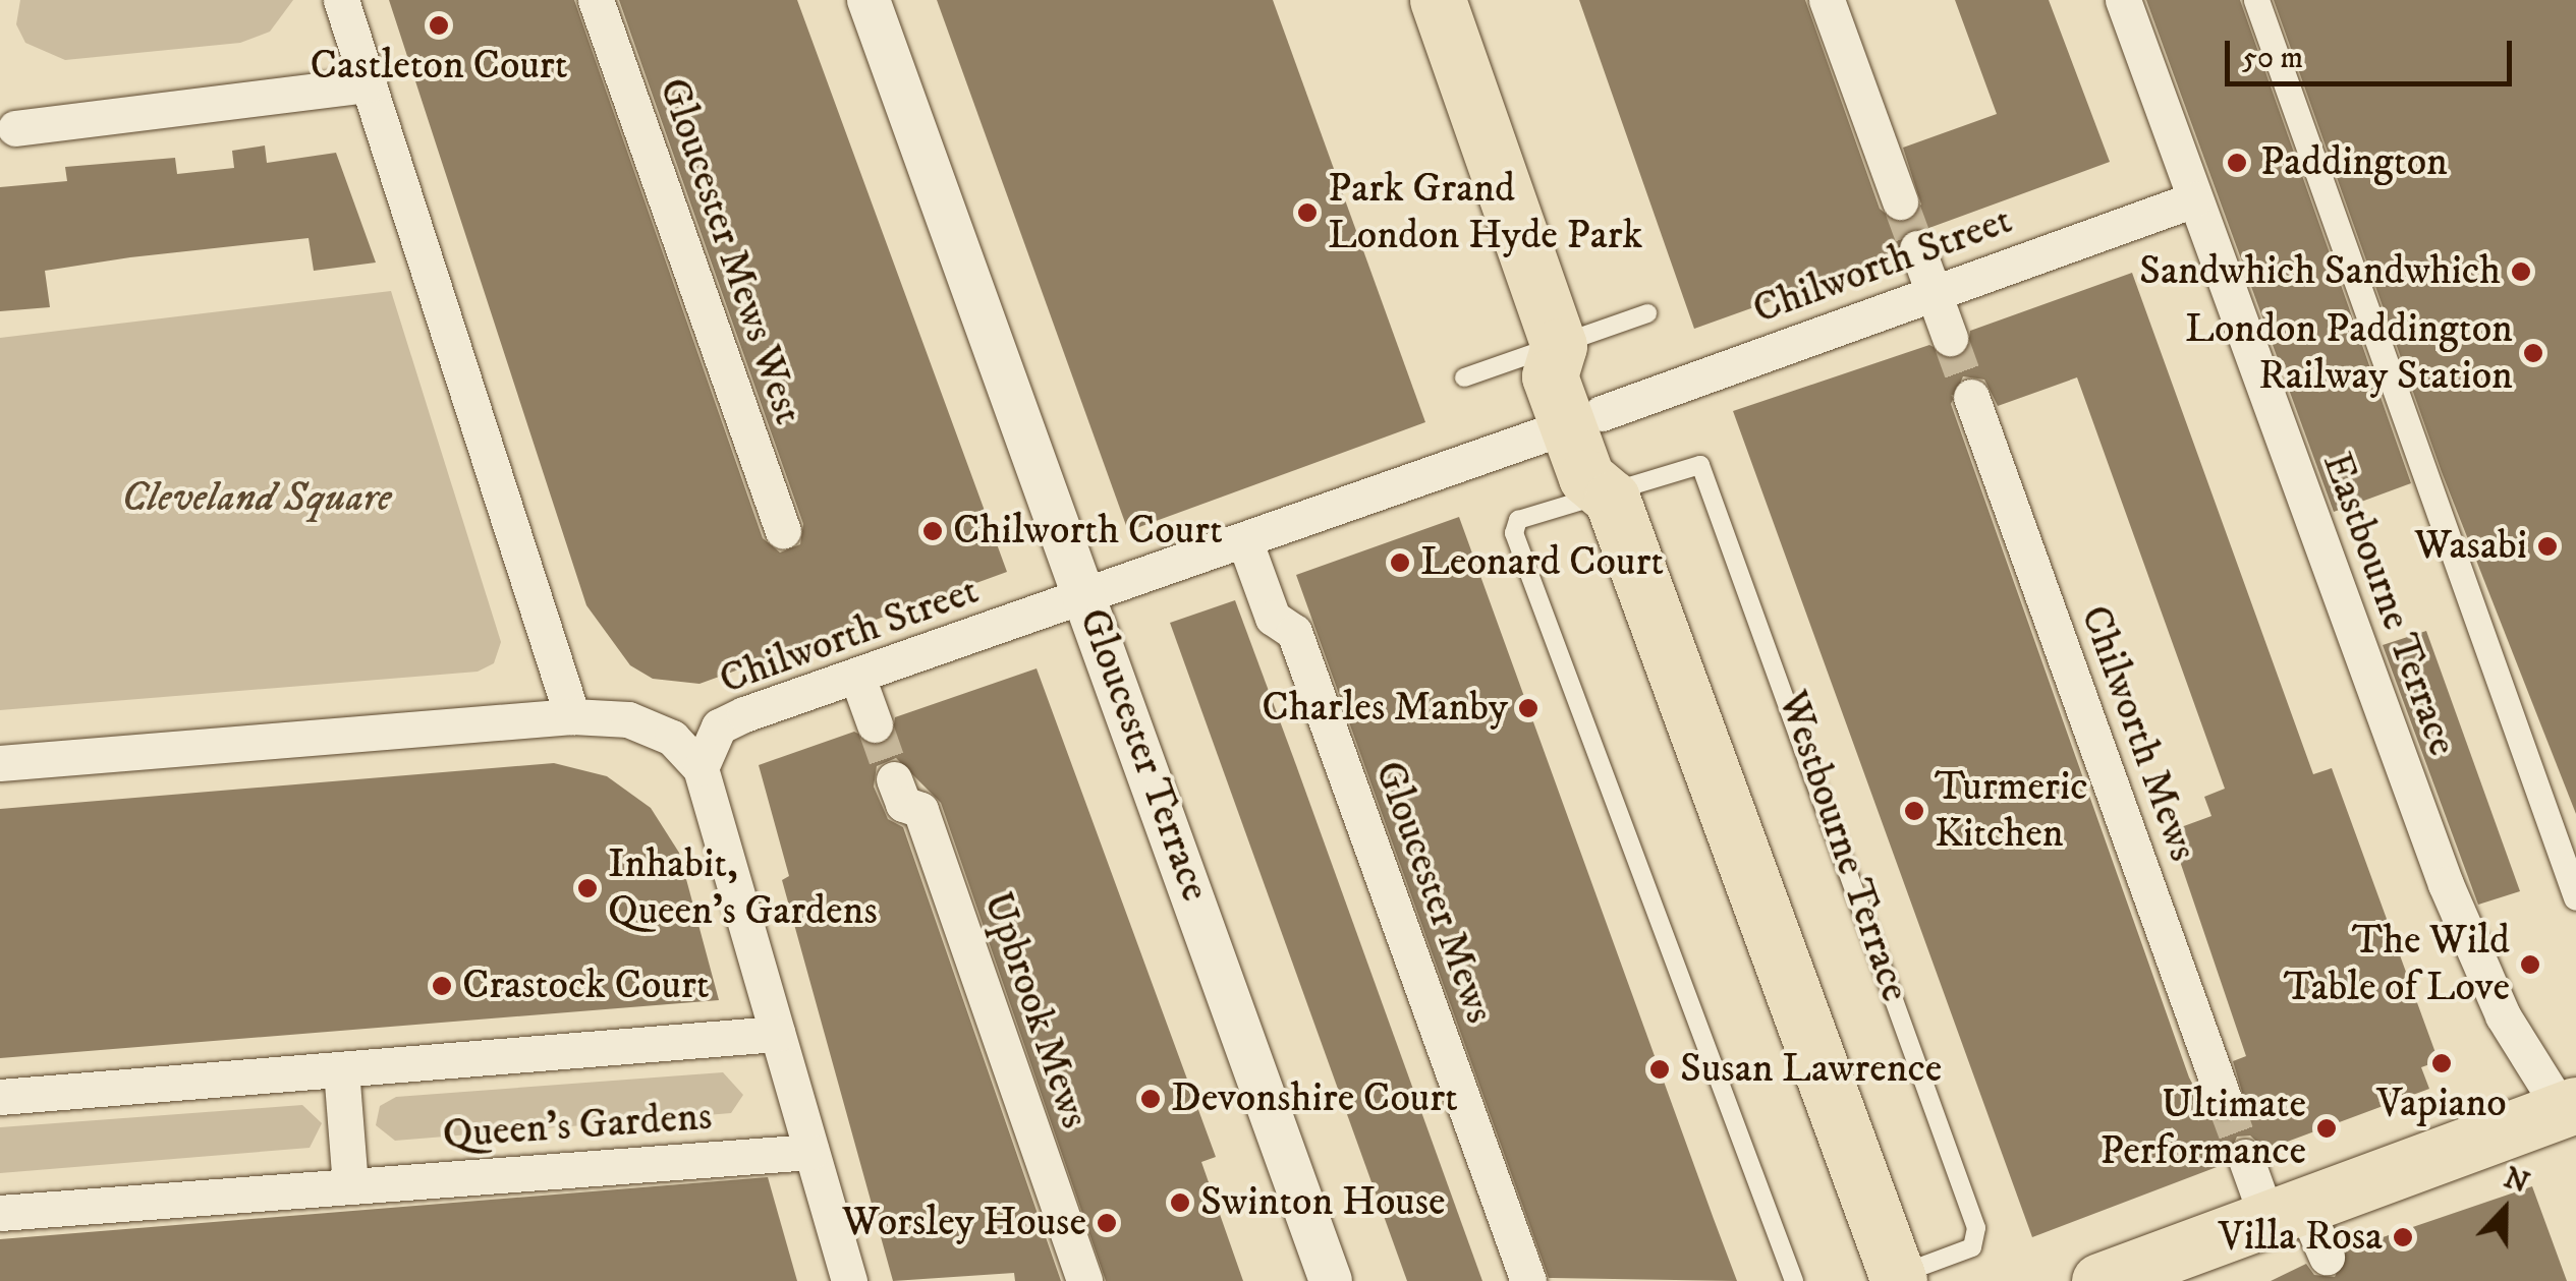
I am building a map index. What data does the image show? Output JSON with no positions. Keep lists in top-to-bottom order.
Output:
{
  "streets": {
    "main road": ["Westbourne Terrace"],
    "street": [
      "Gloucester Mews West",
      "Chilworth Street",
      "Eastbourne Terrace",
      "Chilworth Mews",
      "Gloucester Terrace",
      "Gloucester Mews",
      "Upbrook Mews",
      "Queen's Gardens"
    ]
  },
  "crossings": [
    ["Chilworth Street", "Eastbourne Terrace"],
    ["Chilworth Street", "Gloucester Terrace"],
    ["Chilworth Street", "Westbourne Terrace"],
    ["Chilworth Street", "Gloucester Mews"]
  ],
  "parks": ["Cleveland Square"],
  "places": [
    "Castleton Court",
    "Paddington",
    "Park Grand London Hyde Park",
    "Sandwhich Sandwhich",
    "London Paddington Railway Station",
    "Chilworth Court",
    "Wasabi",
    "Leonard Court",
    "Charles Manby",
    "Turmeric Kitchen",
    "Inhabit, Queen's Gardens",
    "The Wild Table of Love",
    "Crastock Court",
    "Vapiano",
    "Susan Lawrence",
    "Devonshire Court",
    "Ultimate Performance",
    "Swinton House",
    "Worsley House",
    "Villa Rosa"
  ],
  "scale_bar": "50 m",
  "north": "top"
}
